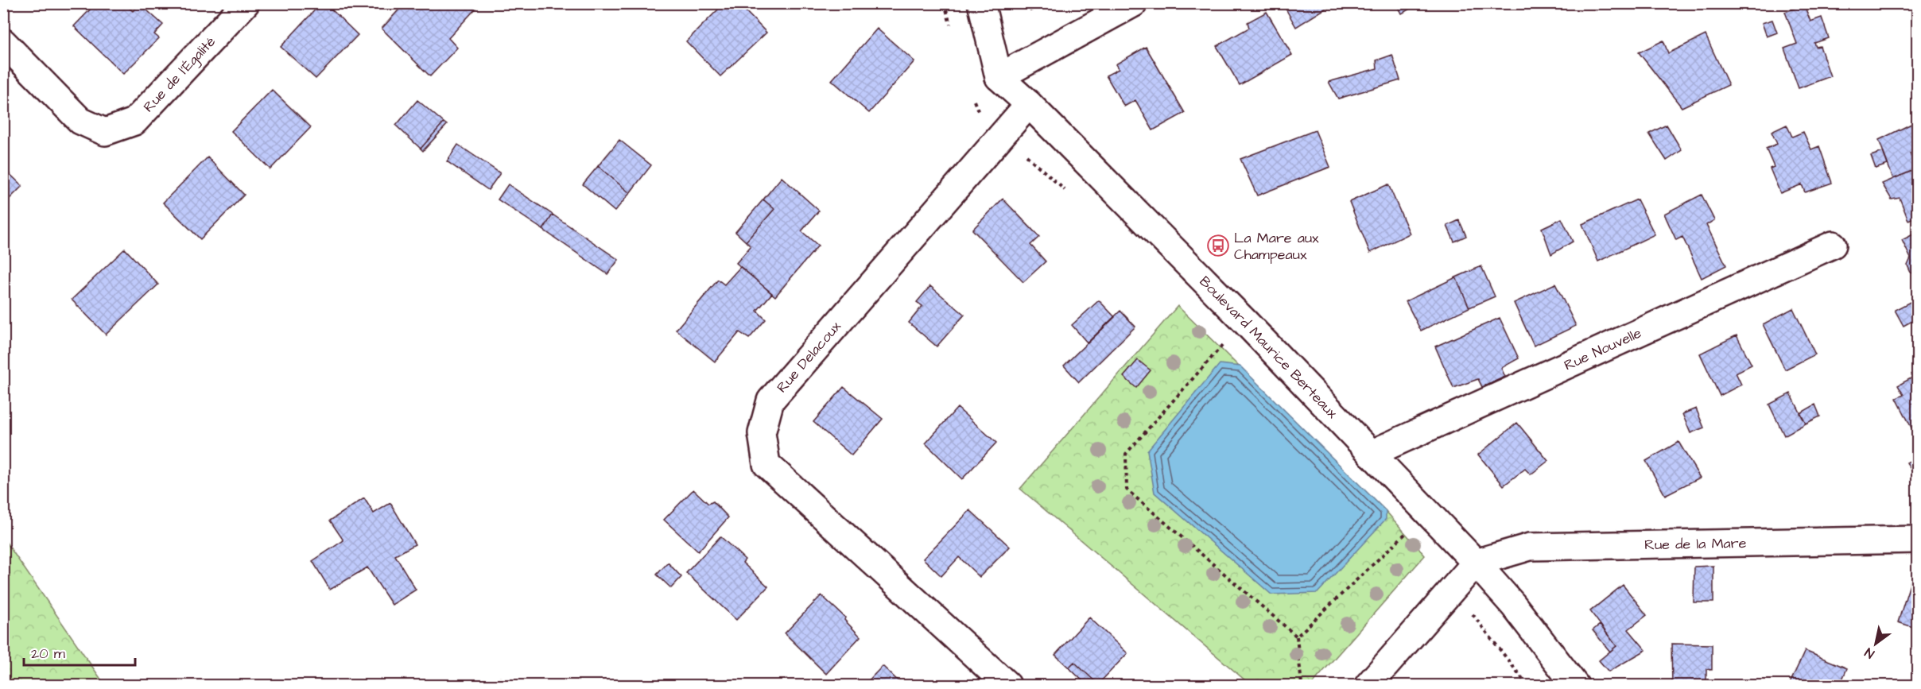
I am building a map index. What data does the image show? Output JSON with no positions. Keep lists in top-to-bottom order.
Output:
{
  "streets": {
    "street": [
      "Rue de l'Égalité",
      "Boulevard Maurice Berteaux",
      "Rue Nouvelle",
      "Rue Delacoux",
      "Rue de la Mare"
    ]
  },
  "crossings": [
    ["Boulevard Maurice Berteaux", "Rue Nouvelle"],
    ["Boulevard Maurice Berteaux", "Rue Delacoux"],
    ["Boulevard Maurice Berteaux", "Rue de la Mare"]
  ],
  "places": {
    "bus stop": ["La Mare aux Champeaux"]
  },
  "scale_bar": "20 m",
  "north": "bottom left"
}
